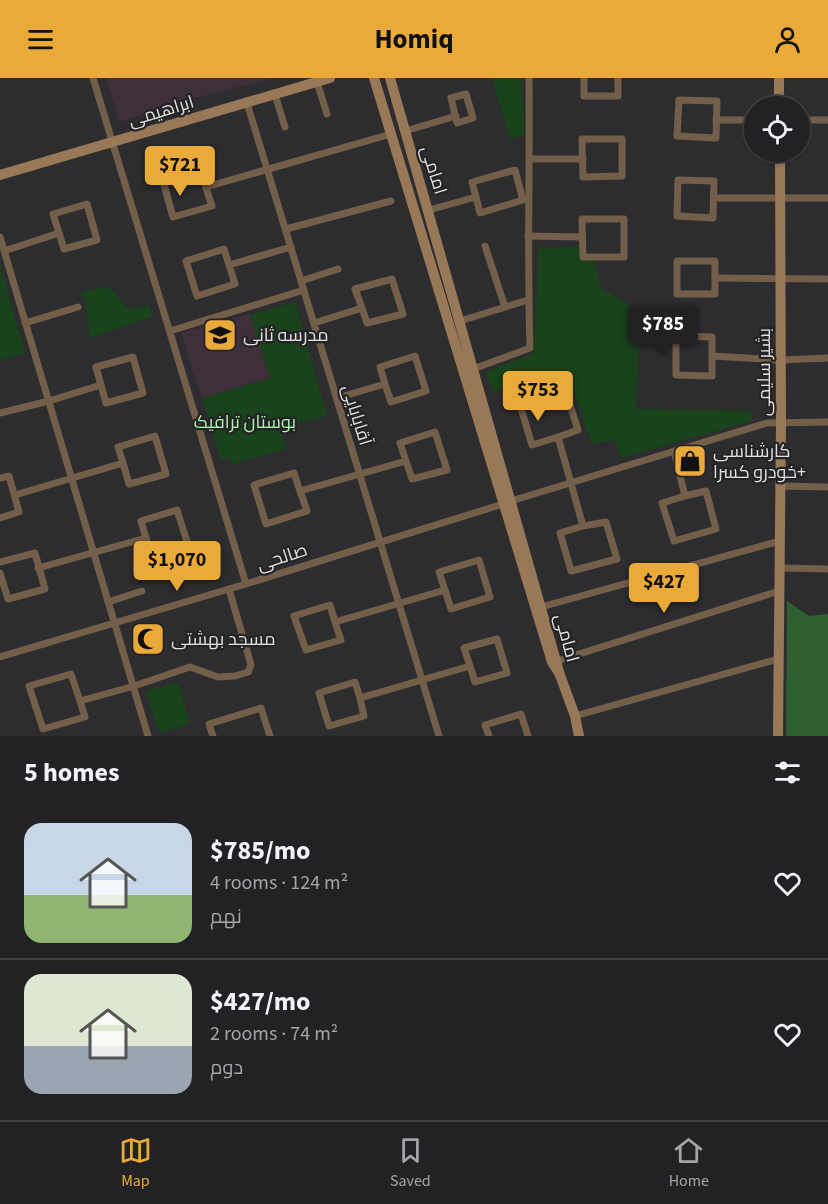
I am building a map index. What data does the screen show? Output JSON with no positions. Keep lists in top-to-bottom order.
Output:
{
  "streets": {
    "main road": ["ابراهیمی", "امامی", "بشیر سلیمی"],
    "street": ["آقابابایی", "صالحی"]
  },
  "crossings": [
    ["ابراهیمی", "آقابابایی"],
    ["امامی", "صالحی"],
    ["بشیر سلیمی", "صالحی"],
    ["آقابابایی", "صالحی"]
  ],
  "parks": ["بوستان ترافیک"],
  "places": {
    "school or university": ["مدرسه ثانی"],
    "shop": ["کارشناسی خودرو کسرا+"],
    "mosque": ["مسجد بهشتی"]
  },
  "page": {
    "header": "Homiq",
    "price": [
      "$721",
      "$785",
      "$753",
      "$1,070",
      "$427"
    ],
    "heading": "5 homes",
    "list": [
      {
        "name": "$785/mo",
        "note": "4 rooms · 124 m² · نهم"
      },
      {
        "name": "$427/mo",
        "note": "2 rooms · 74 m² · دوم"
      }
    ],
    "tabs": ["Map", "Saved", "Home"]
  }
}
